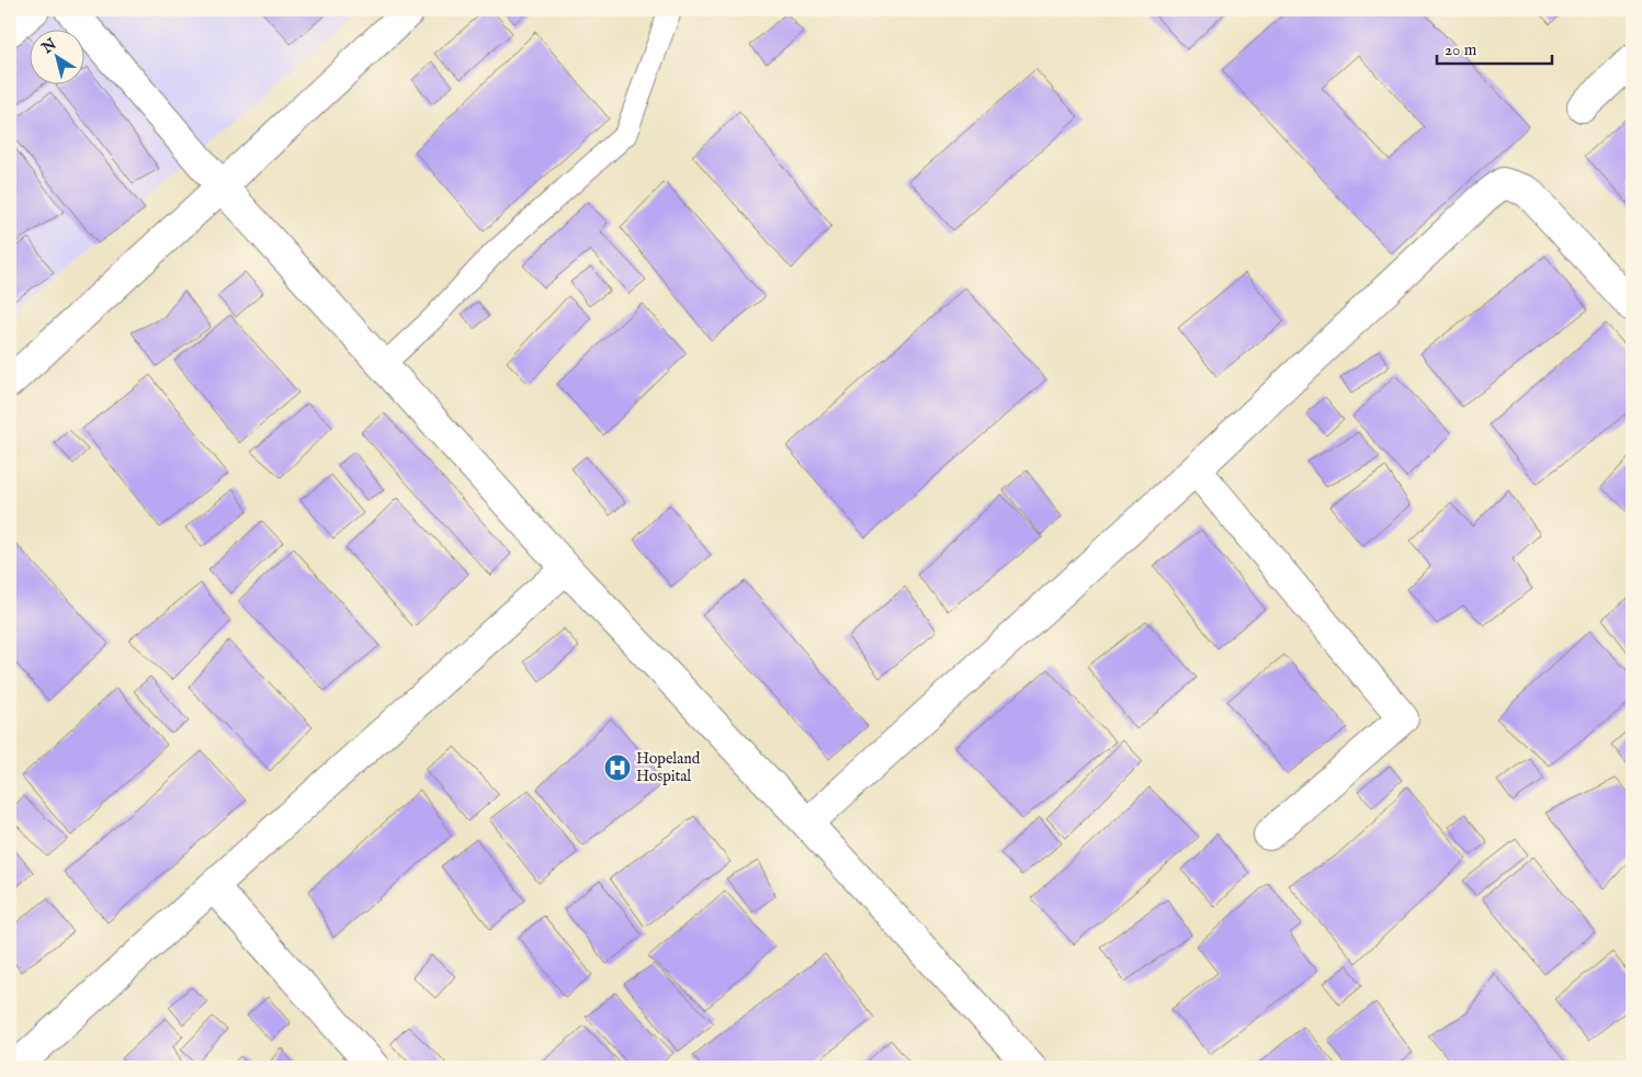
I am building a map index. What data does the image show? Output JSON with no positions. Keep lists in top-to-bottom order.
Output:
{
  "places": {
    "hospital": ["Hopeland Hospital"]
  },
  "scale_bar": "20 m",
  "north": "top left"
}
